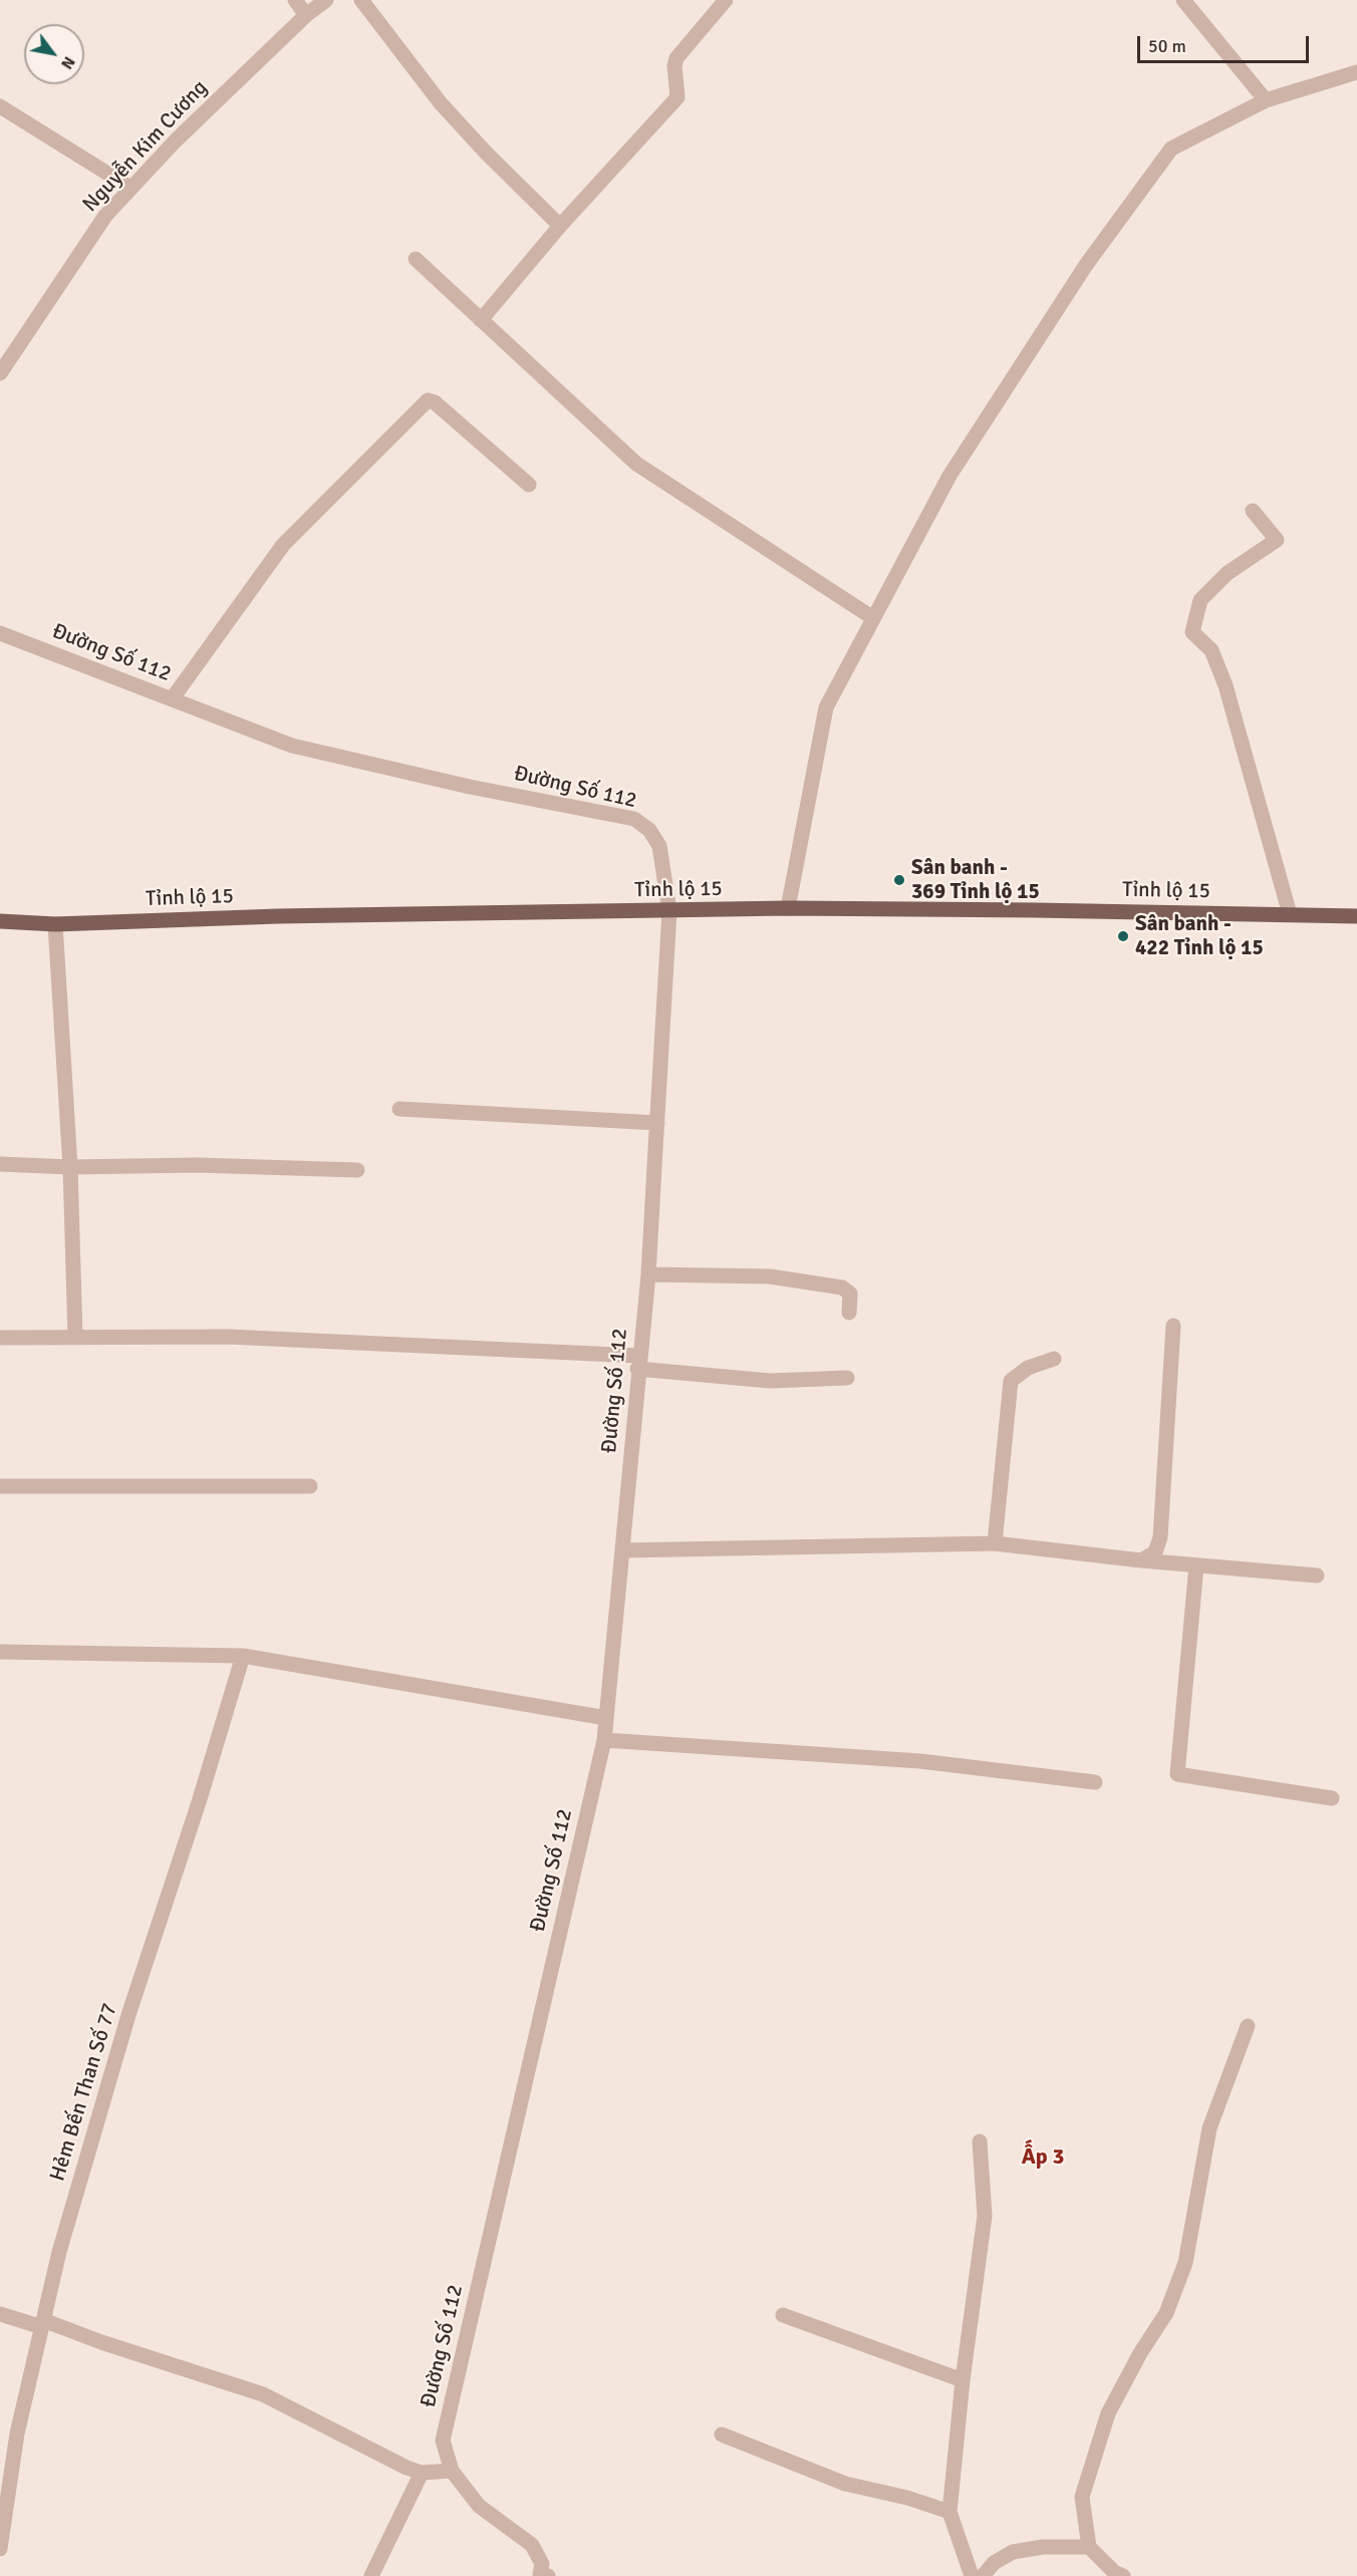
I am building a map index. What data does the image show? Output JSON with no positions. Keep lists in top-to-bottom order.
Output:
{
  "streets": {
    "main road": ["Tỉnh lộ 15"],
    "street": ["Nguyễn Kim Cương", "Đường Số 112", "Hẻm Bến Than Số 77"]
  },
  "crossings": [
    ["Đường Số 112", "Tỉnh lộ 15"]
  ],
  "districts": ["Ấp 3"],
  "places": ["Sân banh - 369 Tỉnh lộ 15", "Sân banh - 422 Tỉnh lộ 15"],
  "scale_bar": "50 m",
  "north": "bottom right"
}
